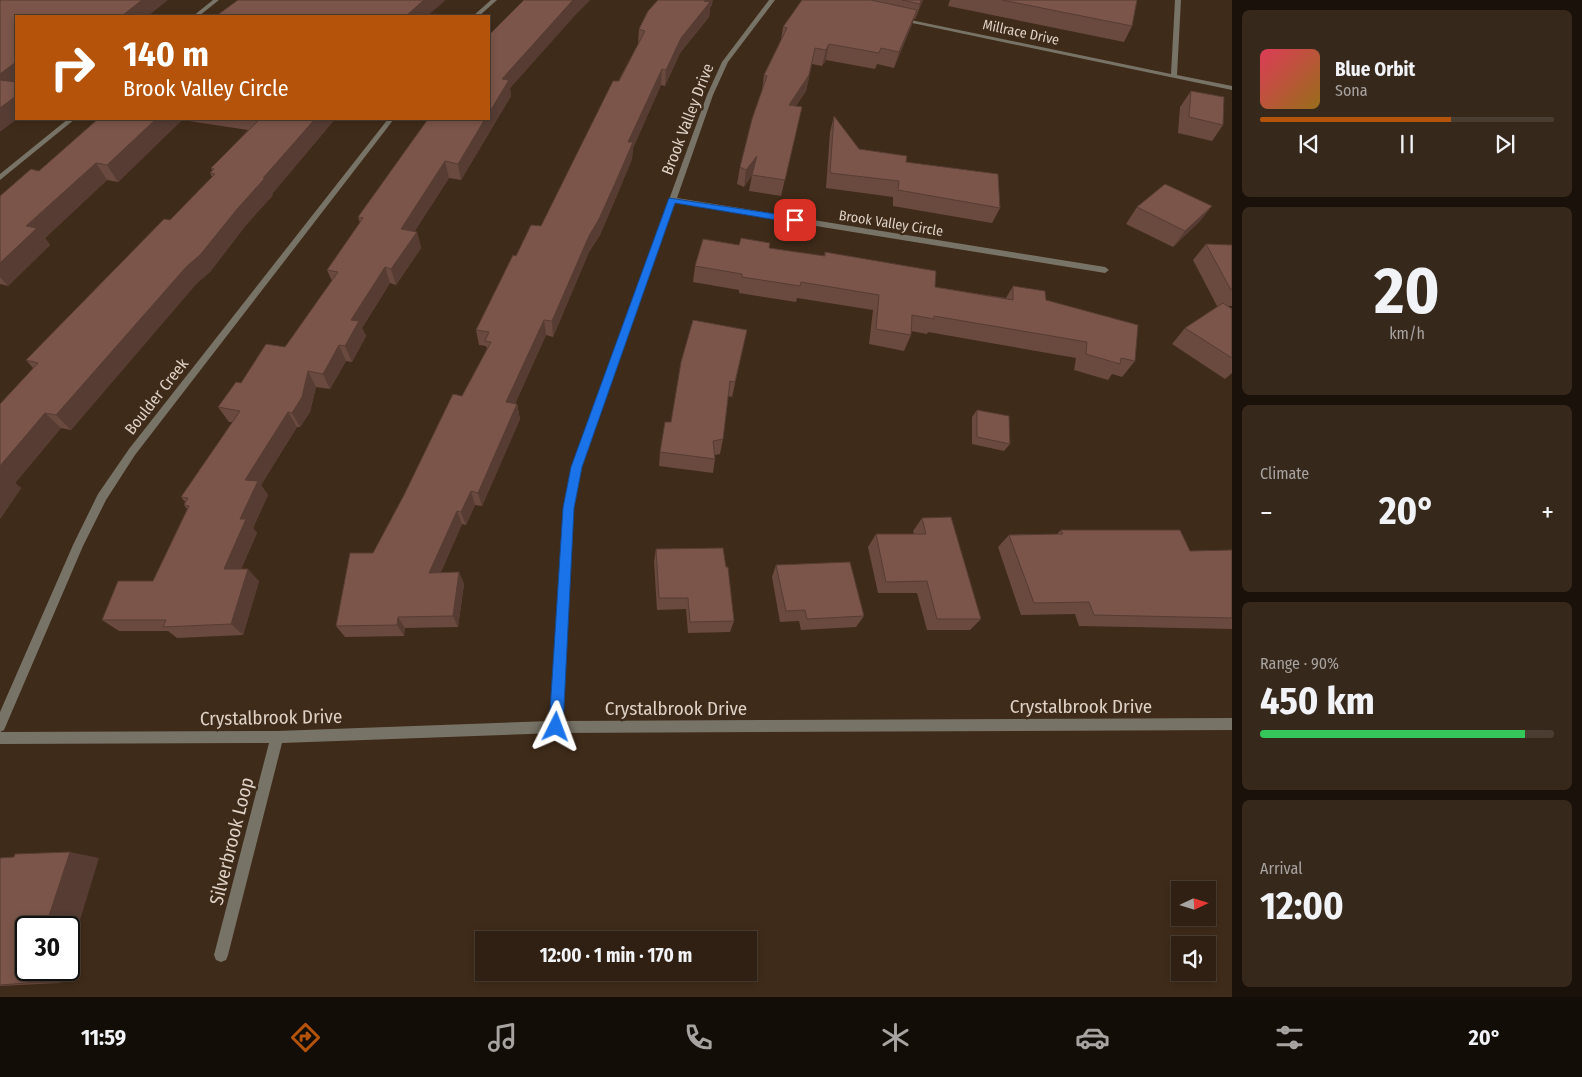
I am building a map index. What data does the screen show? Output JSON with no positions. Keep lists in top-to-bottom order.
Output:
{
  "streets": {
    "street": [
      "Millrace Drive",
      "Brook Valley Drive",
      "Brook Valley Circle",
      "Boulder Creek",
      "Crystalbrook Drive",
      "Silverbrook Loop"
    ]
  },
  "crossings": [
    ["Brook Valley Drive", "Brook Valley Circle"],
    ["Brook Valley Drive", "Crystalbrook Drive"],
    ["Crystalbrook Drive", "Silverbrook Loop"]
  ],
  "north": "right",
  "page": {
    "turn": ["140 m", "Brook Valley Circle"],
    "song": ["Blue Orbit", "Sona"],
    "tile": [
      ["20", "km/h"],
      "Climate",
      ["Range · 90%", "450 km"],
      ["Arrival", "12:00"]
    ],
    "heat": ["−", "20°", "+"],
    "limit": "30",
    "trip": "12:00 · 1 min · 170 m",
    "tabs": ["11:59", "20°"]
  }
}
